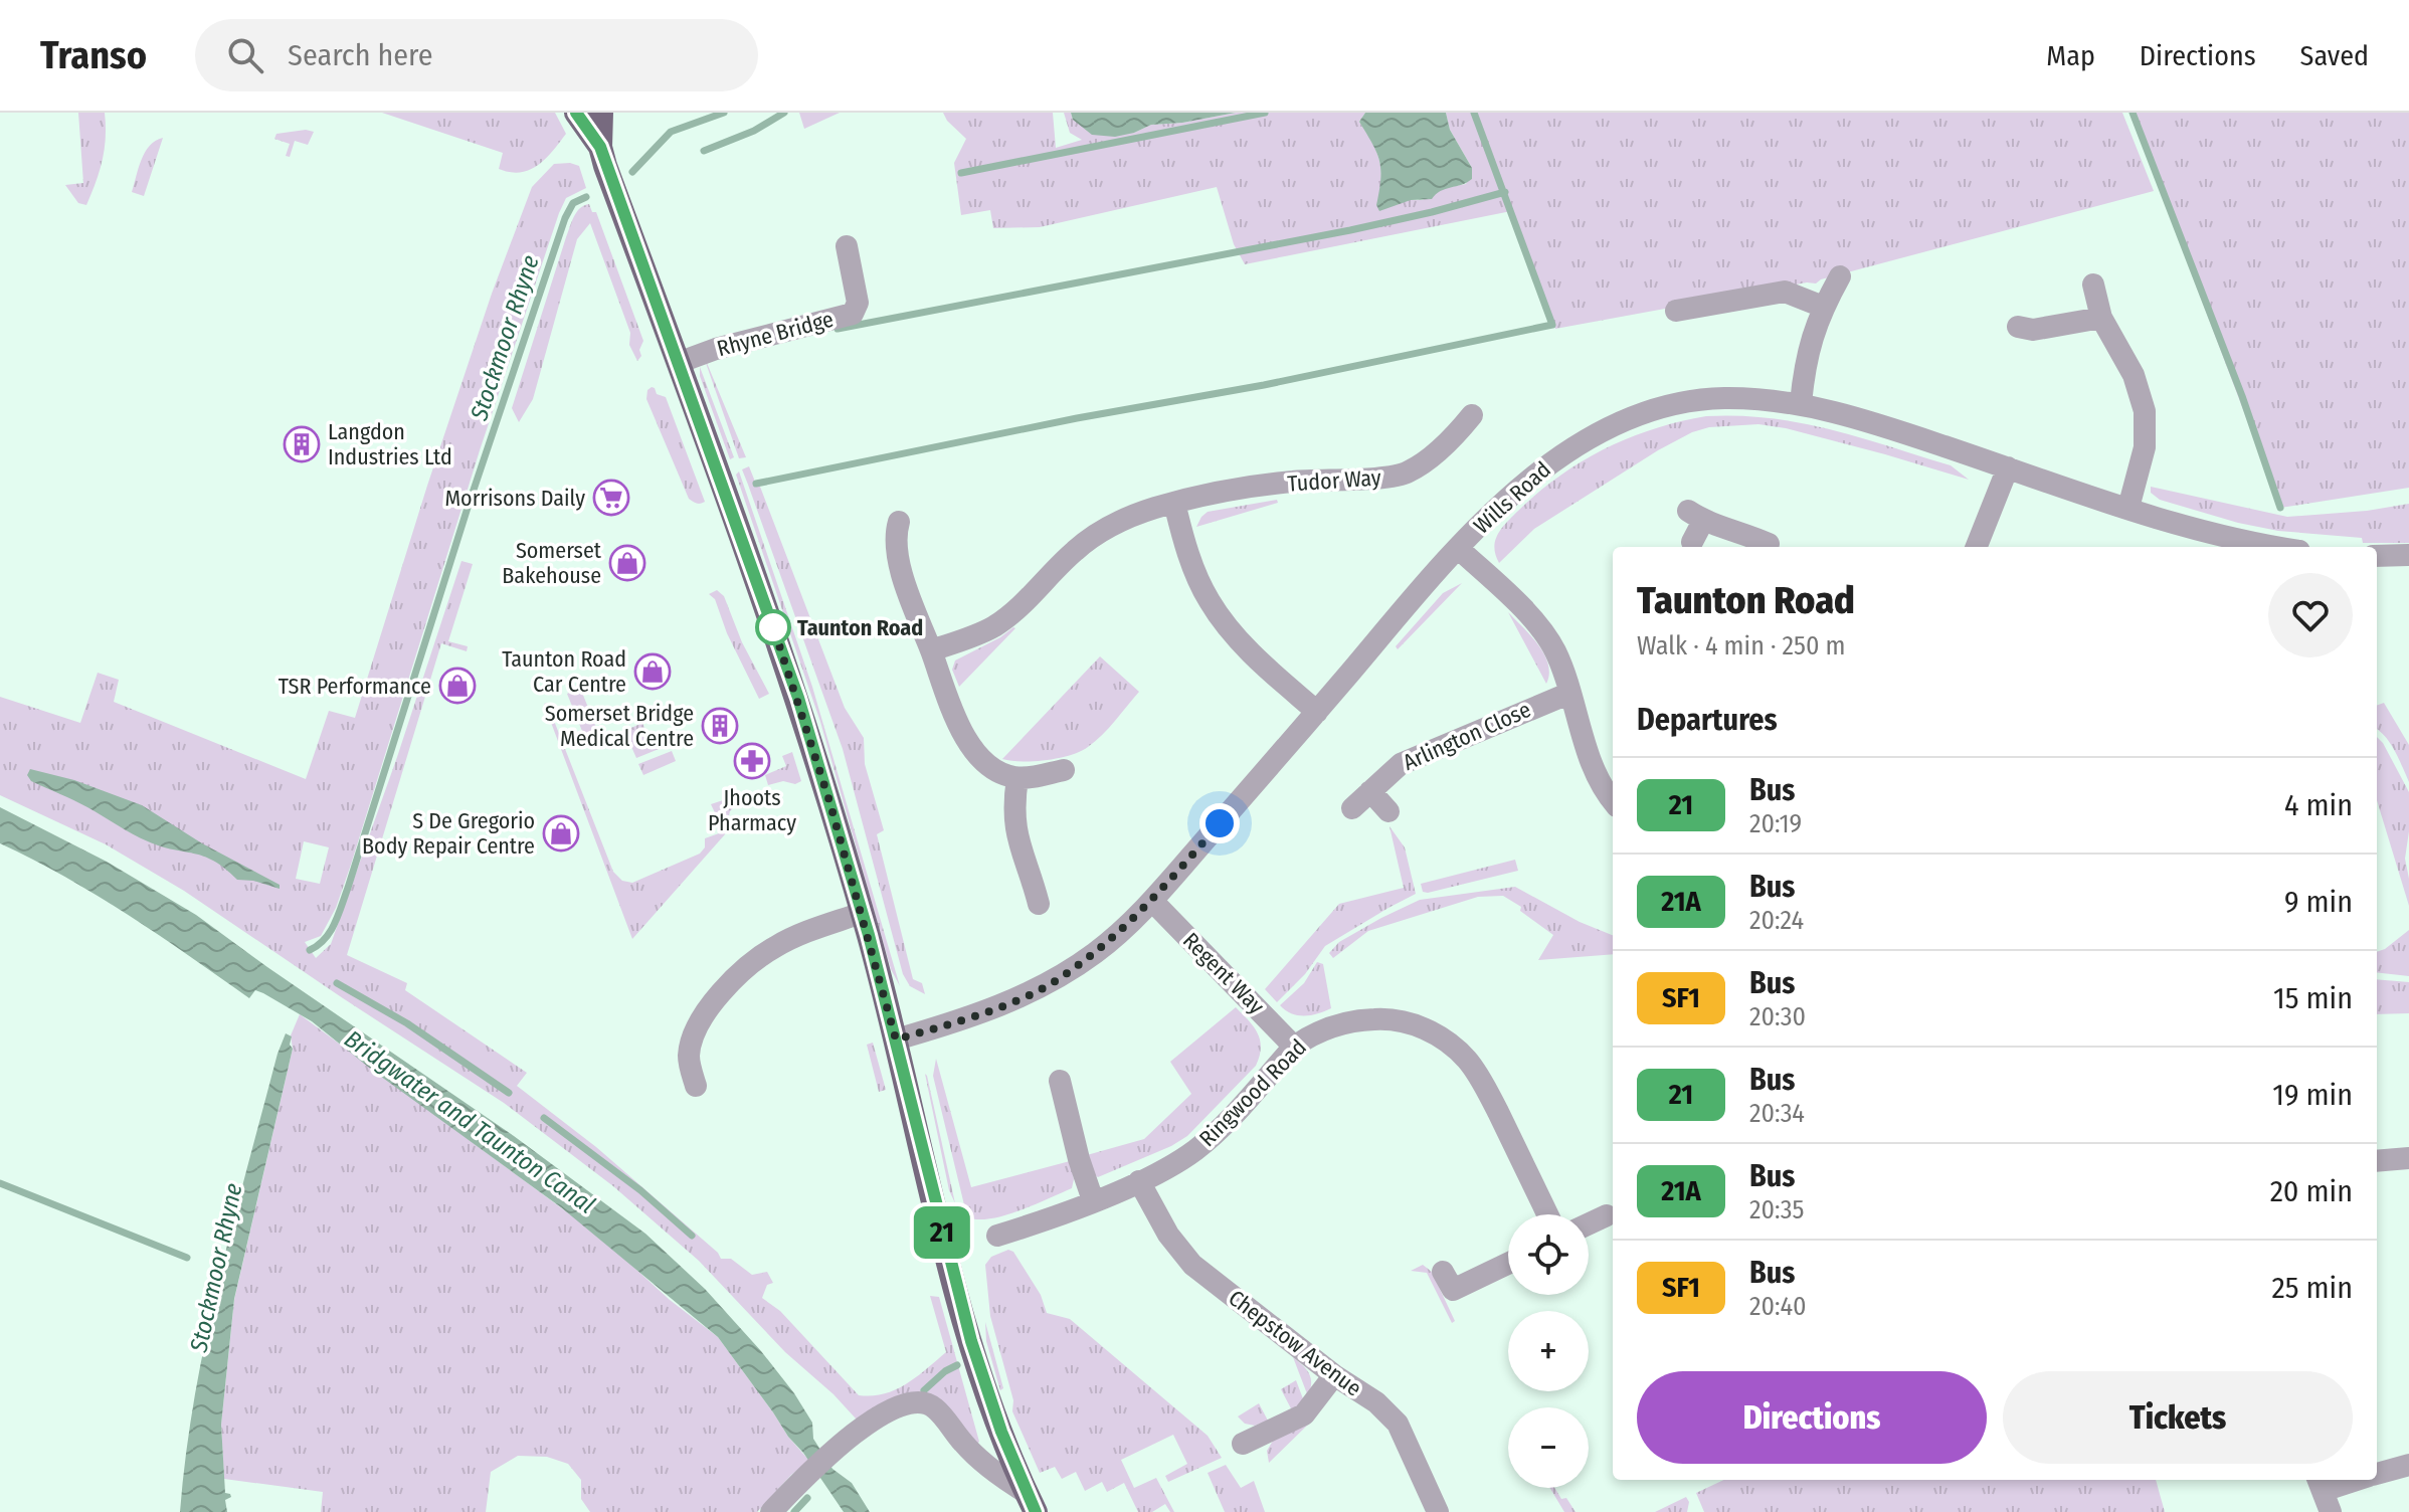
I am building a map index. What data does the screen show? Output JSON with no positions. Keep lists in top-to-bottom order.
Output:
{
  "streets": {
    "street": [
      "Rhyne Bridge",
      "Tudor Way",
      "Wills Road",
      "Arlington Close",
      "Regent Way",
      "Ringwood Road",
      "Chepstow Avenue"
    ]
  },
  "crossings": [
    ["Wills Road", "Regent Way"],
    ["Regent Way", "Ringwood Road"],
    ["Ringwood Road", "Chepstow Avenue"]
  ],
  "water": ["Stockmoor Rhyne", "Bridgwater and Taunton Canal"],
  "places": {
    "building": ["Langdon Industries Ltd", "Somerset Bridge Medical Centre"],
    "supermarket": ["Morrisons Daily"],
    "shop": [
      "Somerset Bakehouse",
      "Taunton Road Car Centre",
      "TSR Performance",
      "S De Gregorio Body Repair Centre"
    ],
    "other": ["Taunton Road"],
    "pharmacy": ["Jhoots Pharmacy"]
  },
  "lines": ["bus line 21"],
  "page": {
    "header": "Transo",
    "search": "Search here",
    "nav": ["Map", "Directions", "Saved"],
    "on_map": "21",
    "heading": [
      ["Taunton Road", "Walk · 4 min · 250 m"],
      "Departures"
    ],
    "list": [
      {
        "mark": "21",
        "name": "Bus",
        "note": "20:19",
        "value": "4 min"
      },
      {
        "mark": "21A",
        "name": "Bus",
        "note": "20:24",
        "value": "9 min"
      },
      {
        "mark": "SF1",
        "name": "Bus",
        "note": "20:30",
        "value": "15 min"
      },
      {
        "mark": "21",
        "name": "Bus",
        "note": "20:34",
        "value": "19 min"
      },
      {
        "mark": "21A",
        "name": "Bus",
        "note": "20:35",
        "value": "20 min"
      },
      {
        "mark": "SF1",
        "name": "Bus",
        "note": "20:40",
        "value": "25 min"
      }
    ],
    "map_buttons": ["+", "−"],
    "buttons": ["Directions", "Tickets"]
  }
}
